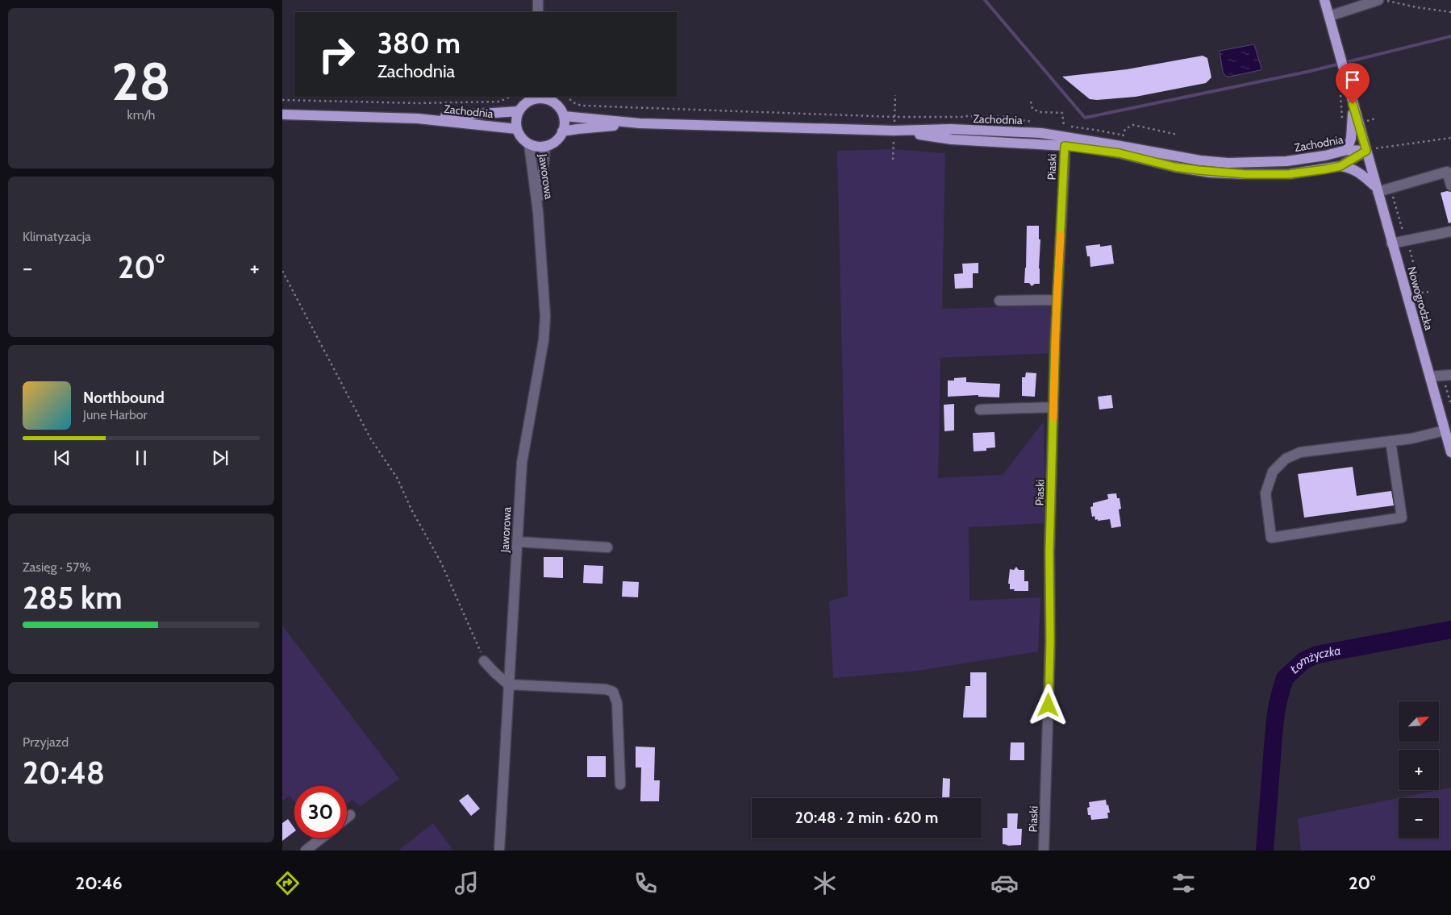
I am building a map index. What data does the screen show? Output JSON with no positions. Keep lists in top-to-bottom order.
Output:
{
  "streets": {
    "main road": ["Zachodnia", "Nowogrodzka"],
    "street": ["Piaski", "Jaworowa"]
  },
  "crossings": [
    ["Zachodnia", "Piaski"],
    ["Zachodnia", "Jaworowa"],
    ["Zachodnia", "Nowogrodzka"]
  ],
  "water": ["Łomżyczka"],
  "north": "top right",
  "page": {
    "tile": [
      ["28", "km/h"],
      "Klimatyzacja",
      ["Zasięg · 57%", "285 km"],
      ["Przyjazd", "20:48"]
    ],
    "turn": ["380 m", "Zachodnia"],
    "heat": ["−", "20°", "+"],
    "song": ["Northbound", "June Harbor"],
    "map_buttons": ["+", "−"],
    "limit": "30",
    "trip": "20:48 · 2 min · 620 m",
    "tabs": ["20:46", "20°"]
  }
}
